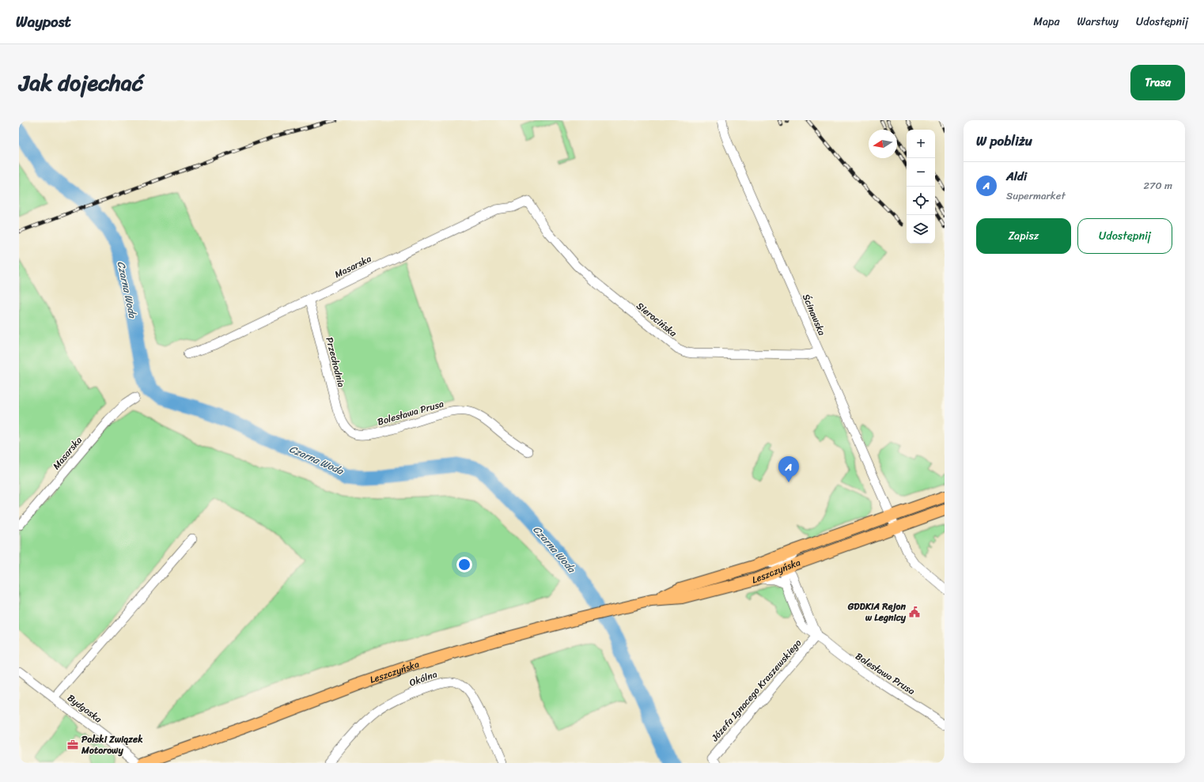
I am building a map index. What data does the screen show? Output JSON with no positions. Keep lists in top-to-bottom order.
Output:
{
  "streets": {
    "main road": ["Leszczyńska"],
    "street": [
      "Masarska",
      "Ścinawska",
      "Sierocińska",
      "Przechodnia",
      "Bolesława Prusa",
      "Okólna",
      "Józefa Ignacego Kraszewskiego",
      "Bydgoska"
    ]
  },
  "crossings": [
    ["Masarska", "Sierocińska"],
    ["Masarska", "Przechodnia"],
    ["Ścinawska", "Sierocińska"],
    ["Ścinawska", "Leszczyńska"],
    ["Przechodnia", "Bolesława Prusa"],
    ["Bolesława Prusa", "Józefa Ignacego Kraszewskiego"]
  ],
  "water": ["Czarna Woda"],
  "places": {
    "public building": ["GDDKiA Rejon w Legnicy"],
    "office": ["Polski Związek Motorowy"]
  },
  "north": "left",
  "page": {
    "header": "Waypost",
    "nav": ["Mapa", "Warstwy", "Udostępnij"],
    "title": "Jak dojechać",
    "buttons": [
      "Trasa",
      ["Zapisz", "Udostępnij"]
    ],
    "heading": "W pobliżu",
    "map_buttons": ["+", "−"],
    "list": [
      {
        "mark": "A",
        "name": "Aldi",
        "note": "Supermarket",
        "value": "270 m"
      }
    ],
    "pins": "A"
  }
}
